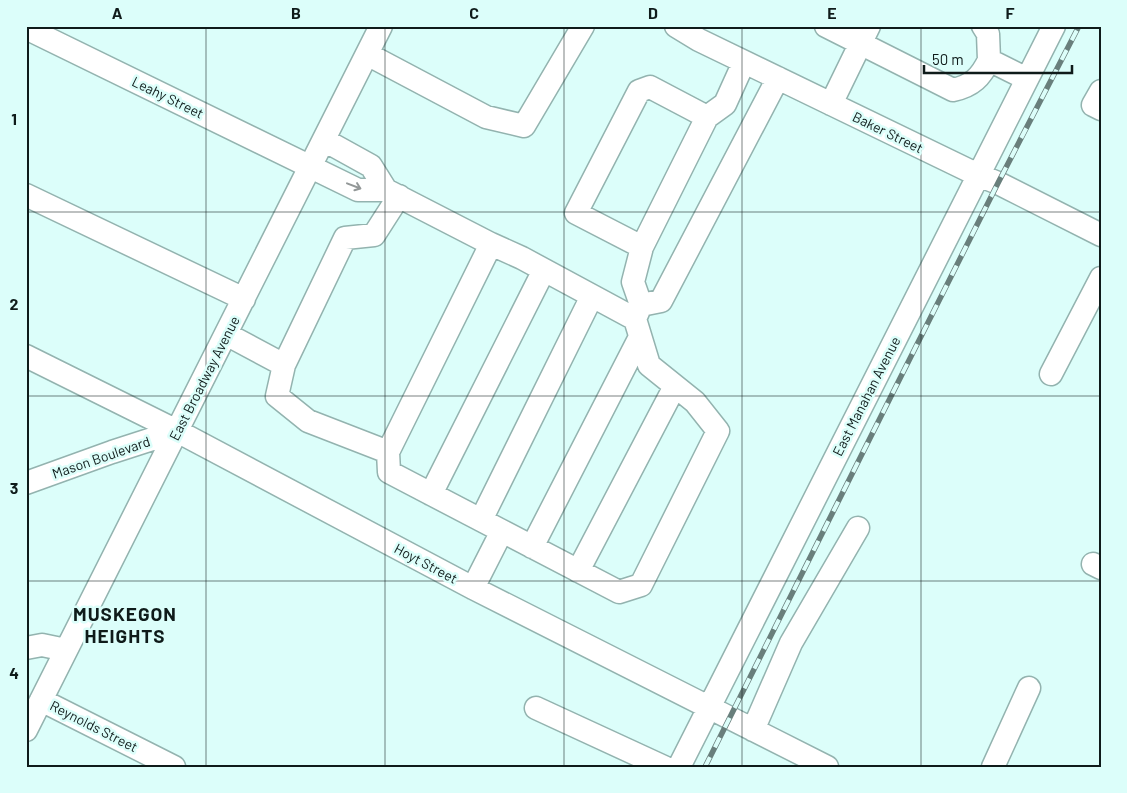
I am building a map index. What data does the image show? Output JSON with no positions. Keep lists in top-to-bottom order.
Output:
{
  "streets": {
    "street": [
      "Leahy Street",
      "Baker Street",
      "East Broadway Avenue",
      "East Manahan Avenue",
      "Mason Boulevard",
      "Hoyt Street",
      "Reynolds Street"
    ]
  },
  "crossings": [
    ["Leahy Street", "East Broadway Avenue"],
    ["Baker Street", "East Manahan Avenue"],
    ["East Broadway Avenue", "Mason Boulevard"],
    ["East Broadway Avenue", "Hoyt Street"],
    ["East Broadway Avenue", "Reynolds Street"],
    ["East Manahan Avenue", "Hoyt Street"],
    ["Mason Boulevard", "Hoyt Street"]
  ],
  "districts": ["MUSKEGON HEIGHTS"],
  "scale_bar": "50 m",
  "grid": {
    "columns": [
      "A",
      "B",
      "C",
      "D",
      "E",
      "F"
    ],
    "rows": [
      "1",
      "2",
      "3",
      "4"
    ]
  }
}
